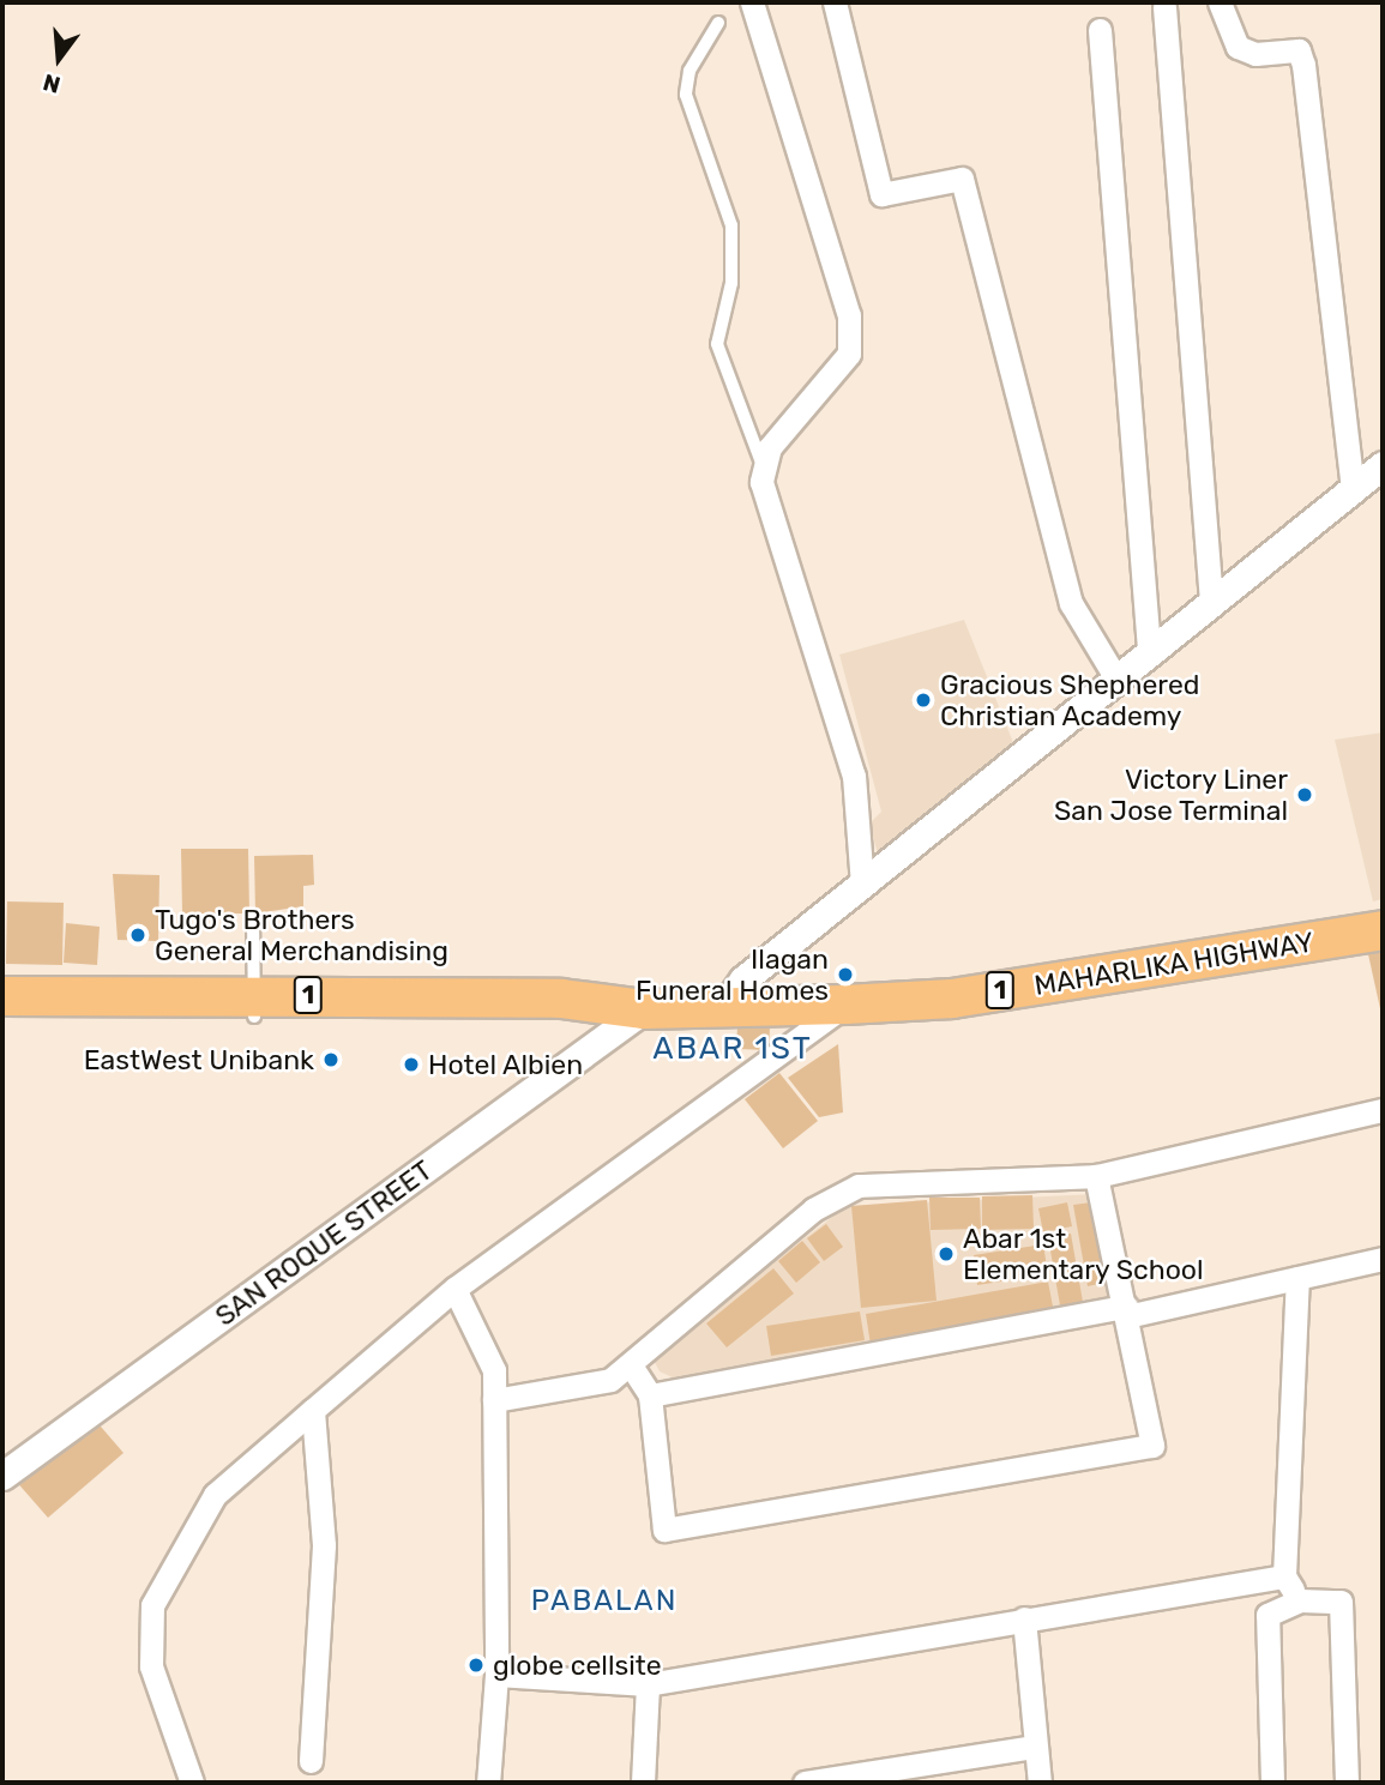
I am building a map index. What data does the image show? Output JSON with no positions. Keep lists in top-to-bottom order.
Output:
{
  "streets": {
    "highway": ["MAHARLIKA HIGHWAY", "1"],
    "street": ["SAN ROQUE STREET"]
  },
  "crossings": [
    ["MAHARLIKA HIGHWAY", "SAN ROQUE STREET"]
  ],
  "districts": ["ABAR 1ST", "PABALAN"],
  "places": [
    "Gracious Shephered Christian Academy",
    "Victory Liner San Jose Terminal",
    "Tugo's Brothers General Merchandising",
    "Ilagan Funeral Homes",
    "EastWest Unibank",
    "Hotel Albien",
    "Abar 1st Elementary School",
    "globe cellsite"
  ],
  "north": "bottom"
}
